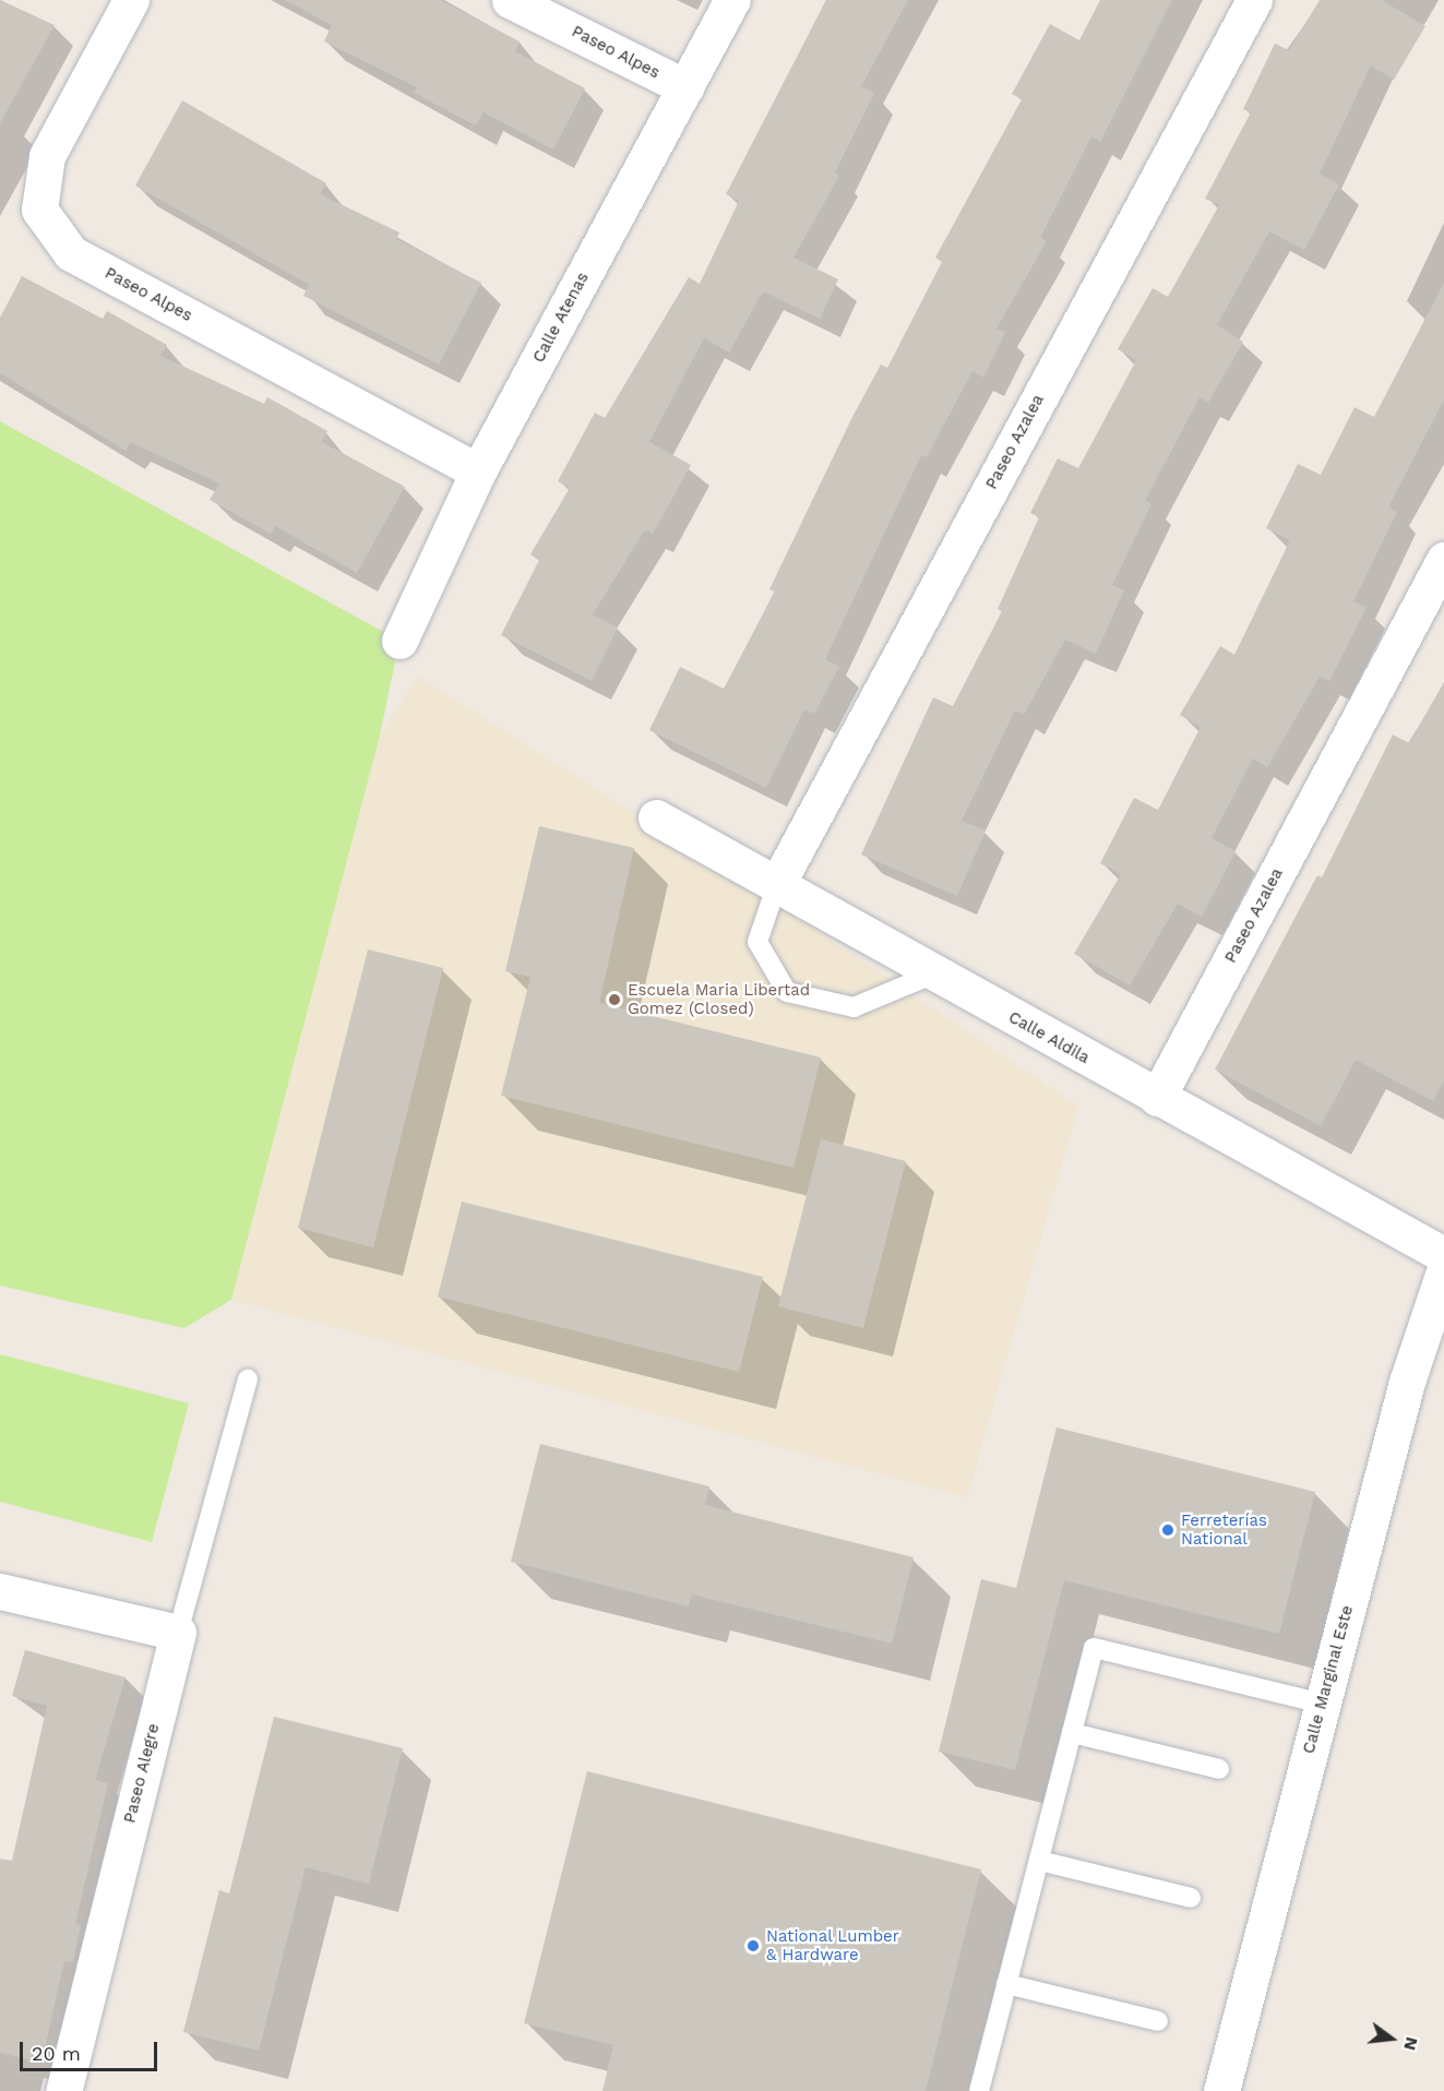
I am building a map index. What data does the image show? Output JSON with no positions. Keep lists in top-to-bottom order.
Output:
{
  "streets": {
    "street": [
      "Paseo Alpes",
      "Calle Atenas",
      "Paseo Azalea",
      "Calle Aldila",
      "Calle Marginal Este",
      "Paseo Alegre"
    ]
  },
  "crossings": [
    ["Paseo Alpes", "Calle Atenas"],
    ["Paseo Azalea", "Calle Aldila"]
  ],
  "places": ["Escuela Maria Libertad Gomez (Closed)", "Ferreterías National", "National Lumber & Hardware"],
  "scale_bar": "20 m",
  "north": "right"
}
